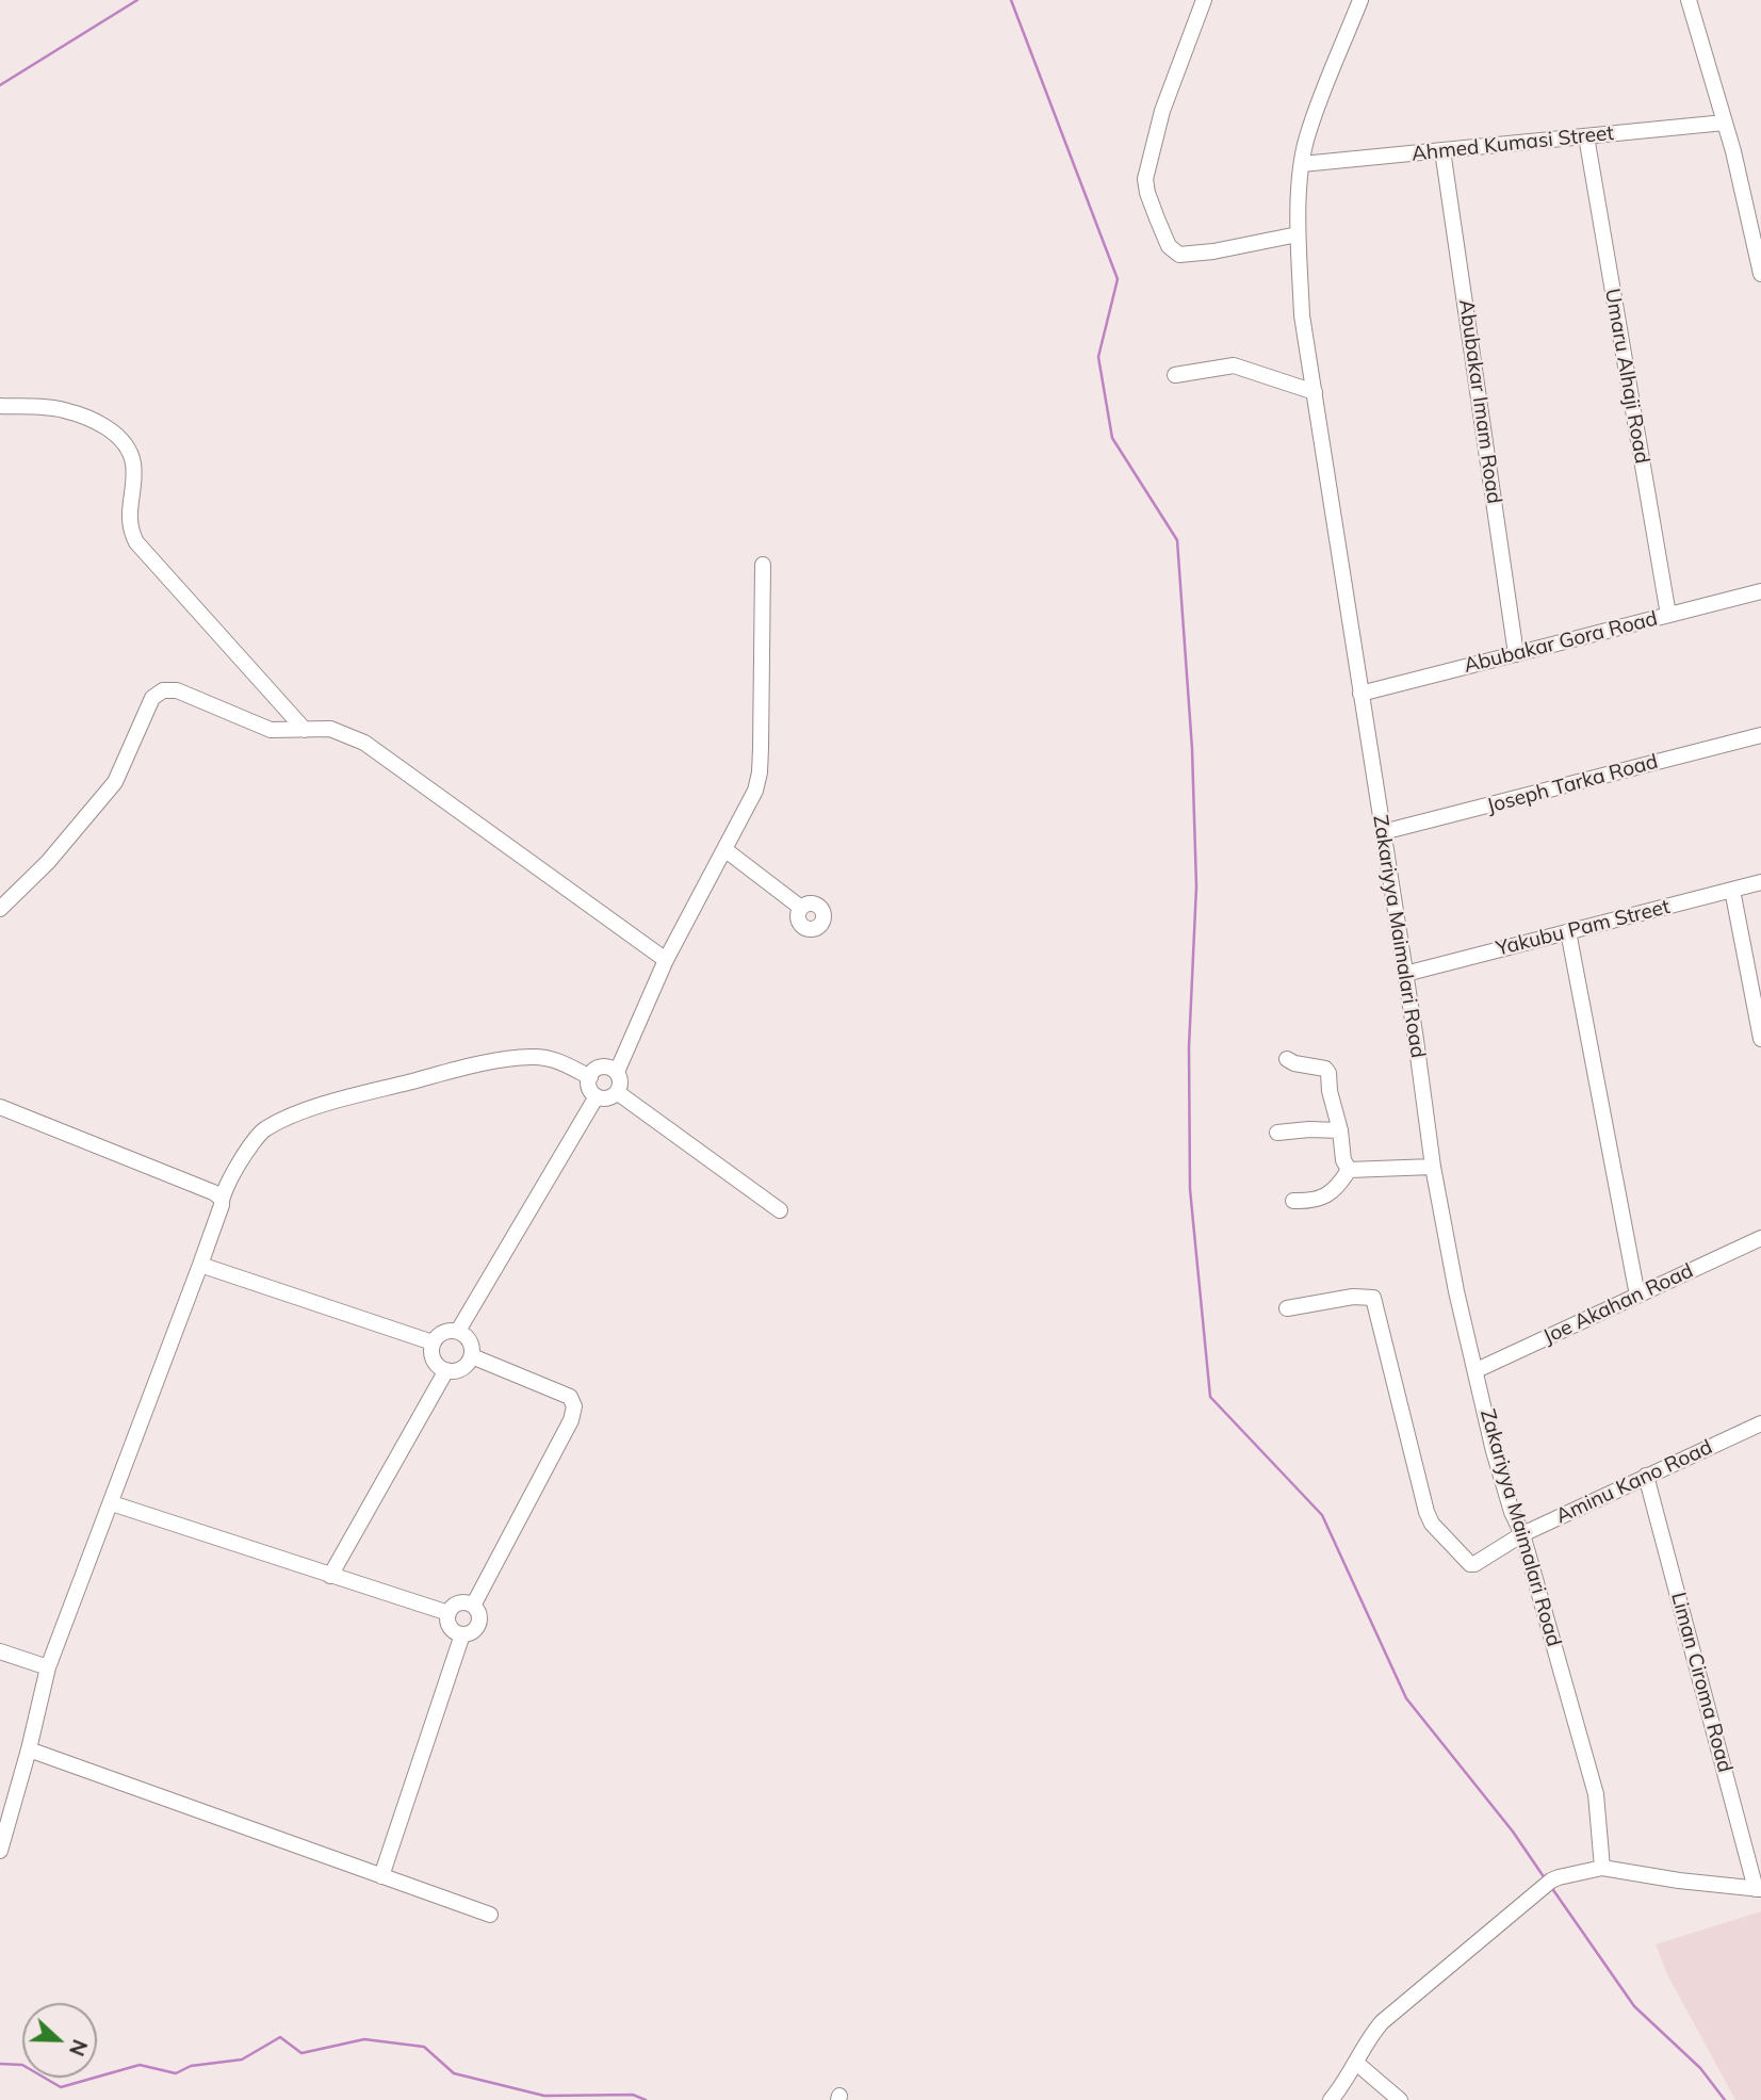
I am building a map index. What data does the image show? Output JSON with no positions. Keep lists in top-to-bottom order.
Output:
{
  "streets": {
    "street": [
      "Ahmed Kumasi Street",
      "Umaru Alhaji Road",
      "Abubakar Imam Road",
      "Abubakar Gora Road",
      "Joseph Tarka Road",
      "Yakubu Pam Street",
      "Zakariyya Maimalari Road",
      "Joe Akahan Road",
      "Aminu Kano Road",
      "Liman Ciroma Road"
    ]
  },
  "crossings": [
    ["Ahmed Kumasi Street", "Umaru Alhaji Road"],
    ["Ahmed Kumasi Street", "Abubakar Imam Road"],
    ["Ahmed Kumasi Street", "Zakariyya Maimalari Road"],
    ["Umaru Alhaji Road", "Abubakar Gora Road"],
    ["Abubakar Imam Road", "Abubakar Gora Road"],
    ["Abubakar Gora Road", "Zakariyya Maimalari Road"],
    ["Joseph Tarka Road", "Zakariyya Maimalari Road"],
    ["Yakubu Pam Street", "Zakariyya Maimalari Road"],
    ["Zakariyya Maimalari Road", "Joe Akahan Road"],
    ["Zakariyya Maimalari Road", "Aminu Kano Road"],
    ["Aminu Kano Road", "Liman Ciroma Road"]
  ],
  "north": "right"
}
